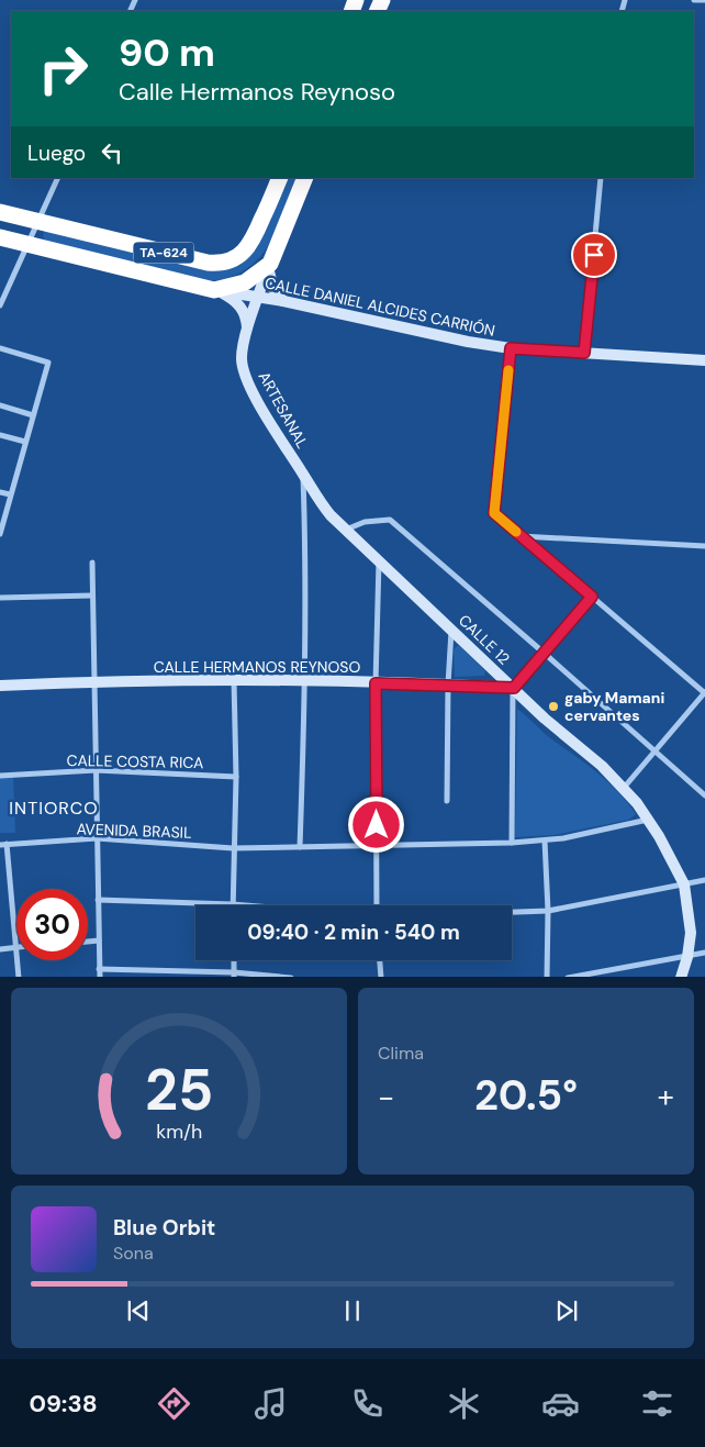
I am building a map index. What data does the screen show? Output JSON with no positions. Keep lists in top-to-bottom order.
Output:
{
  "streets": {
    "highway": ["TA-624"],
    "street": [
      "CALLE DANIEL ALCIDES CARRIÓN",
      "ARTESANAL",
      "CALLE 12",
      "CALLE HERMANOS REYNOSO",
      "CALLE COSTA RICA",
      "AVENIDA BRASIL"
    ]
  },
  "crossings": [
    ["TA-624", "CALLE DANIEL ALCIDES CARRIÓN"],
    ["TA-624", "ARTESANAL"],
    ["CALLE DANIEL ALCIDES CARRIÓN", "ARTESANAL"],
    ["ARTESANAL", "CALLE 12"],
    ["CALLE 12", "CALLE HERMANOS REYNOSO"],
    ["CALLE 12", "AVENIDA BRASIL"]
  ],
  "districts": ["INTIORCO"],
  "places": ["gaby Mamani cervantes"],
  "page": {
    "turn": ["90 m", "Calle Hermanos Reynoso"],
    "then": "Luego",
    "limit": "30",
    "trip": "09:40 · 2 min · 540 m",
    "tile": "Clima",
    "heat": ["−", "20.5°", "+"],
    "song": ["Blue Orbit", "Sona"],
    "tabs": "09:38",
    "gauge": ["25", "km/h"]
  }
}
